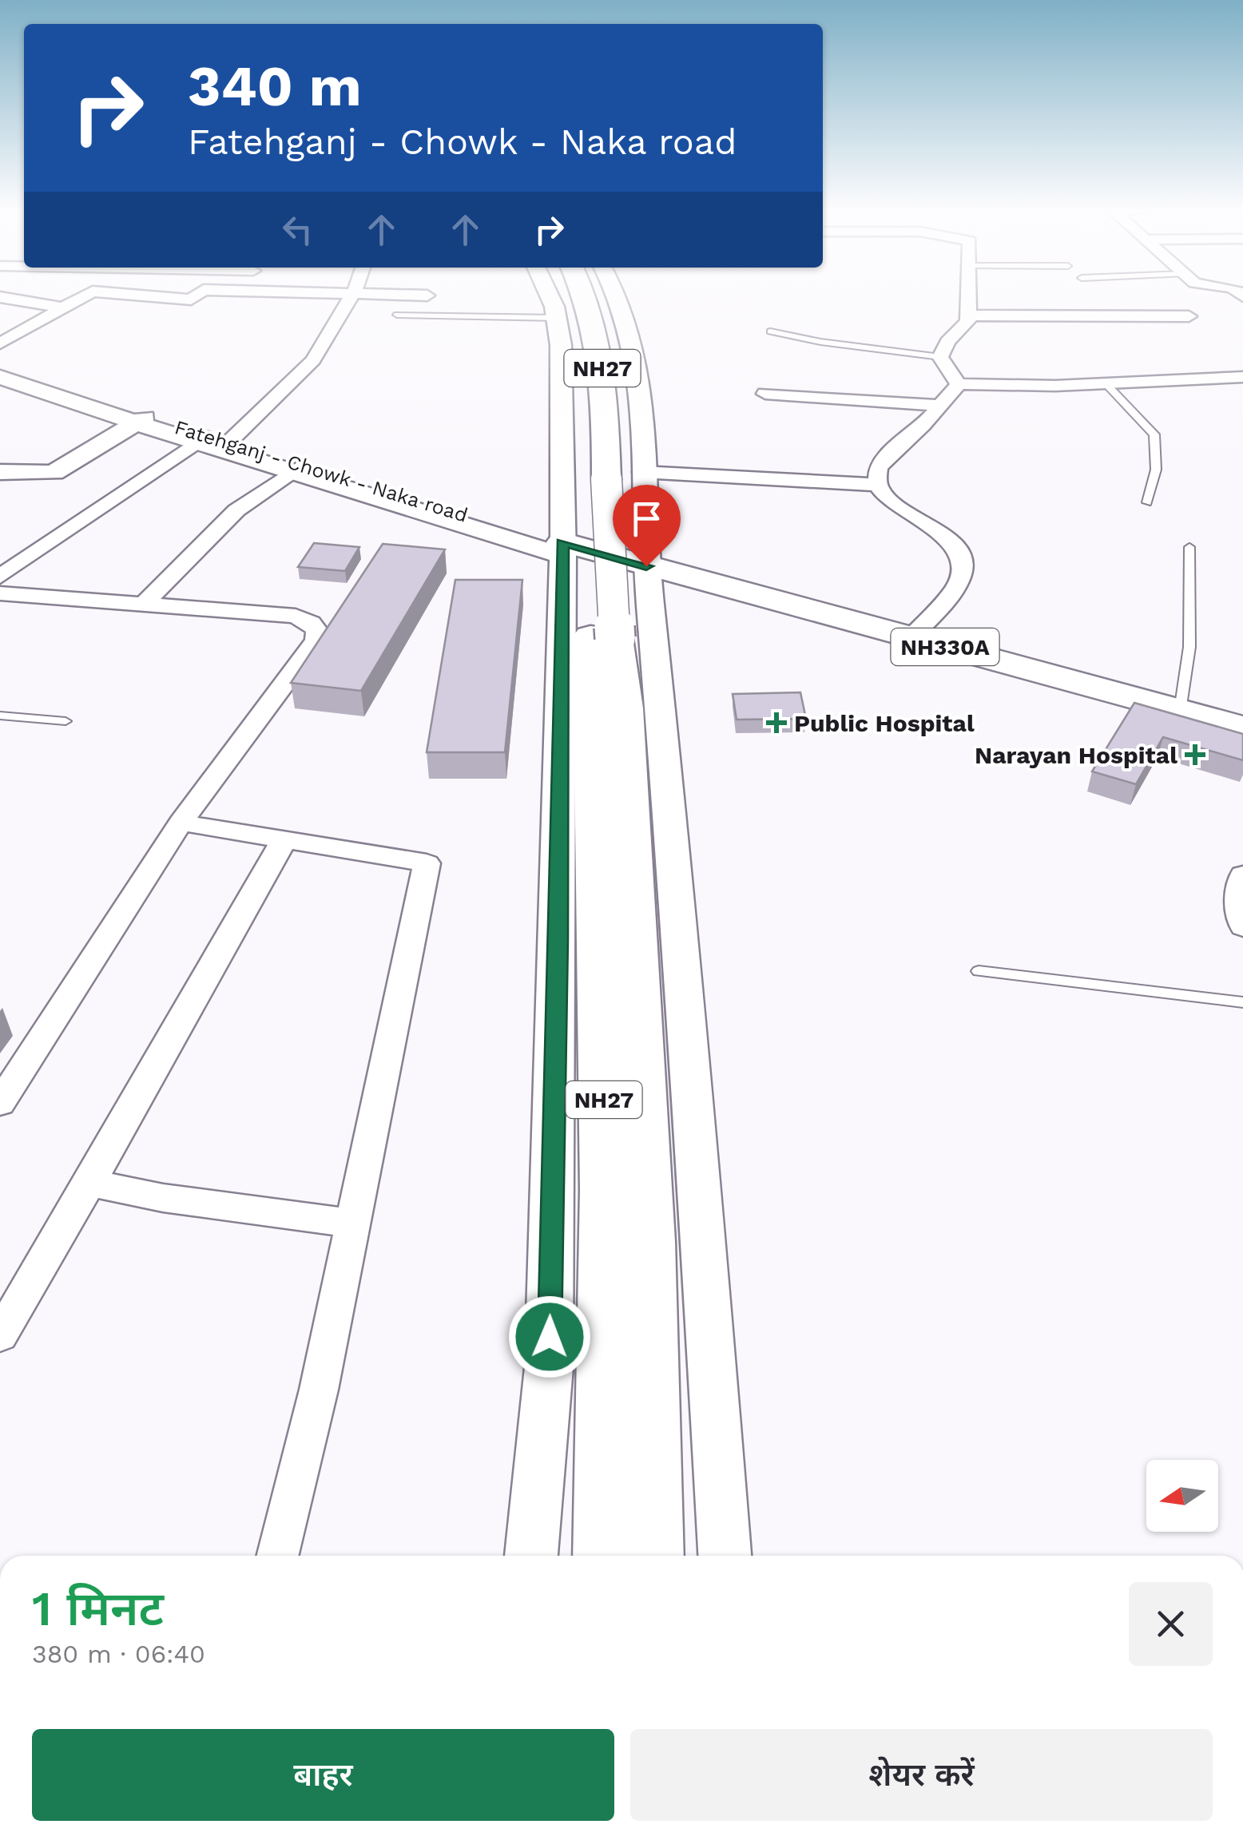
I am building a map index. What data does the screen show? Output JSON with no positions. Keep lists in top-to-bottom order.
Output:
{
  "streets": {
    "highway": ["NH27", "NH330A"],
    "street": ["Fatehganj - Chowk - Naka road"]
  },
  "places": {
    "health": ["Public Hospital", "Narayan Hospital"]
  },
  "north": "left",
  "page": {
    "turn": ["340 m", "Fatehganj - Chowk - Naka road"],
    "heading": ["1 मिनट", "380 m · 06:40"],
    "buttons": ["बाहर", "शेयर करें"]
  }
}
